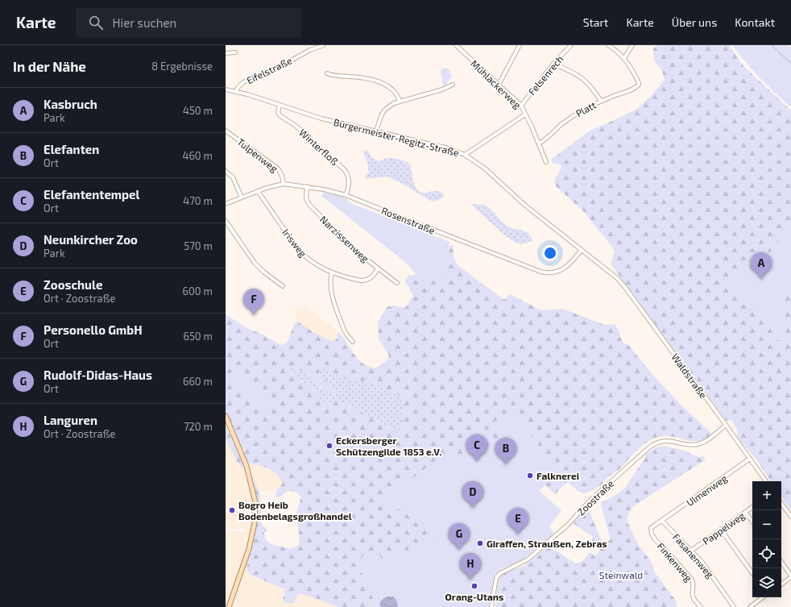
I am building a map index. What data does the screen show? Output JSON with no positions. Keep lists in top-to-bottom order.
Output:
{
  "streets": {
    "street": [
      "Eifelstraße",
      "Felsenrech",
      "Mühlackerweg",
      "Platt",
      "Bürgermeister-Regitz-Straße",
      "Winterfloß",
      "Tulpenweg",
      "Rosenstraße",
      "Narzissenweg",
      "Irisweg",
      "Waldstraße",
      "Ulmenweg",
      "Zoostraße",
      "Pappelweg",
      "Fasanenweg",
      "Finkenweg"
    ]
  },
  "crossings": [
    ["Eifelstraße", "Bürgermeister-Regitz-Straße"],
    ["Felsenrech", "Mühlackerweg"],
    ["Mühlackerweg", "Platt"],
    ["Bürgermeister-Regitz-Straße", "Winterfloß"],
    ["Bürgermeister-Regitz-Straße", "Rosenstraße"],
    ["Bürgermeister-Regitz-Straße", "Waldstraße"],
    ["Winterfloß", "Rosenstraße"],
    ["Tulpenweg", "Rosenstraße"],
    ["Rosenstraße", "Narzissenweg"],
    ["Rosenstraße", "Irisweg"],
    ["Narzissenweg", "Irisweg"],
    ["Waldstraße", "Ulmenweg"],
    ["Waldstraße", "Zoostraße"],
    ["Ulmenweg", "Fasanenweg"],
    ["Ulmenweg", "Finkenweg"],
    ["Pappelweg", "Fasanenweg"],
    ["Fasanenweg", "Finkenweg"]
  ],
  "parks": ["Steinwald"],
  "places": [
    "Eckersberger Schützengilde 1853 e.V.",
    "Falknerei",
    "Bogro Heib Bodenbelagsgroßhandel",
    "Giraffen, Straußen, Zebras",
    "Orang-Utans"
  ],
  "page": {
    "header": "Karte",
    "search": "Hier suchen",
    "nav": [
      "Start",
      "Karte",
      "Über uns",
      "Kontakt"
    ],
    "heading": ["In der Nähe", "8 Ergebnisse"],
    "list": [
      {
        "mark": "A",
        "name": "Kasbruch",
        "note": "Park",
        "value": "450 m"
      },
      {
        "mark": "B",
        "name": "Elefanten",
        "note": "Ort",
        "value": "460 m"
      },
      {
        "mark": "C",
        "name": "Elefantentempel",
        "note": "Ort",
        "value": "470 m"
      },
      {
        "mark": "D",
        "name": "Neunkircher Zoo",
        "note": "Park",
        "value": "570 m"
      },
      {
        "mark": "E",
        "name": "Zooschule",
        "note": "Ort · Zoostraße",
        "value": "600 m"
      },
      {
        "mark": "F",
        "name": "Personello GmbH",
        "note": "Ort",
        "value": "650 m"
      },
      {
        "mark": "G",
        "name": "Rudolf-Didas-Haus",
        "note": "Ort",
        "value": "660 m"
      },
      {
        "mark": "H",
        "name": "Languren",
        "note": "Ort · Zoostraße",
        "value": "720 m"
      }
    ],
    "pins": [
      "A",
      "F",
      "C",
      "B",
      "D",
      "E",
      "G",
      "H"
    ],
    "map_buttons": ["+", "−"]
  }
}
